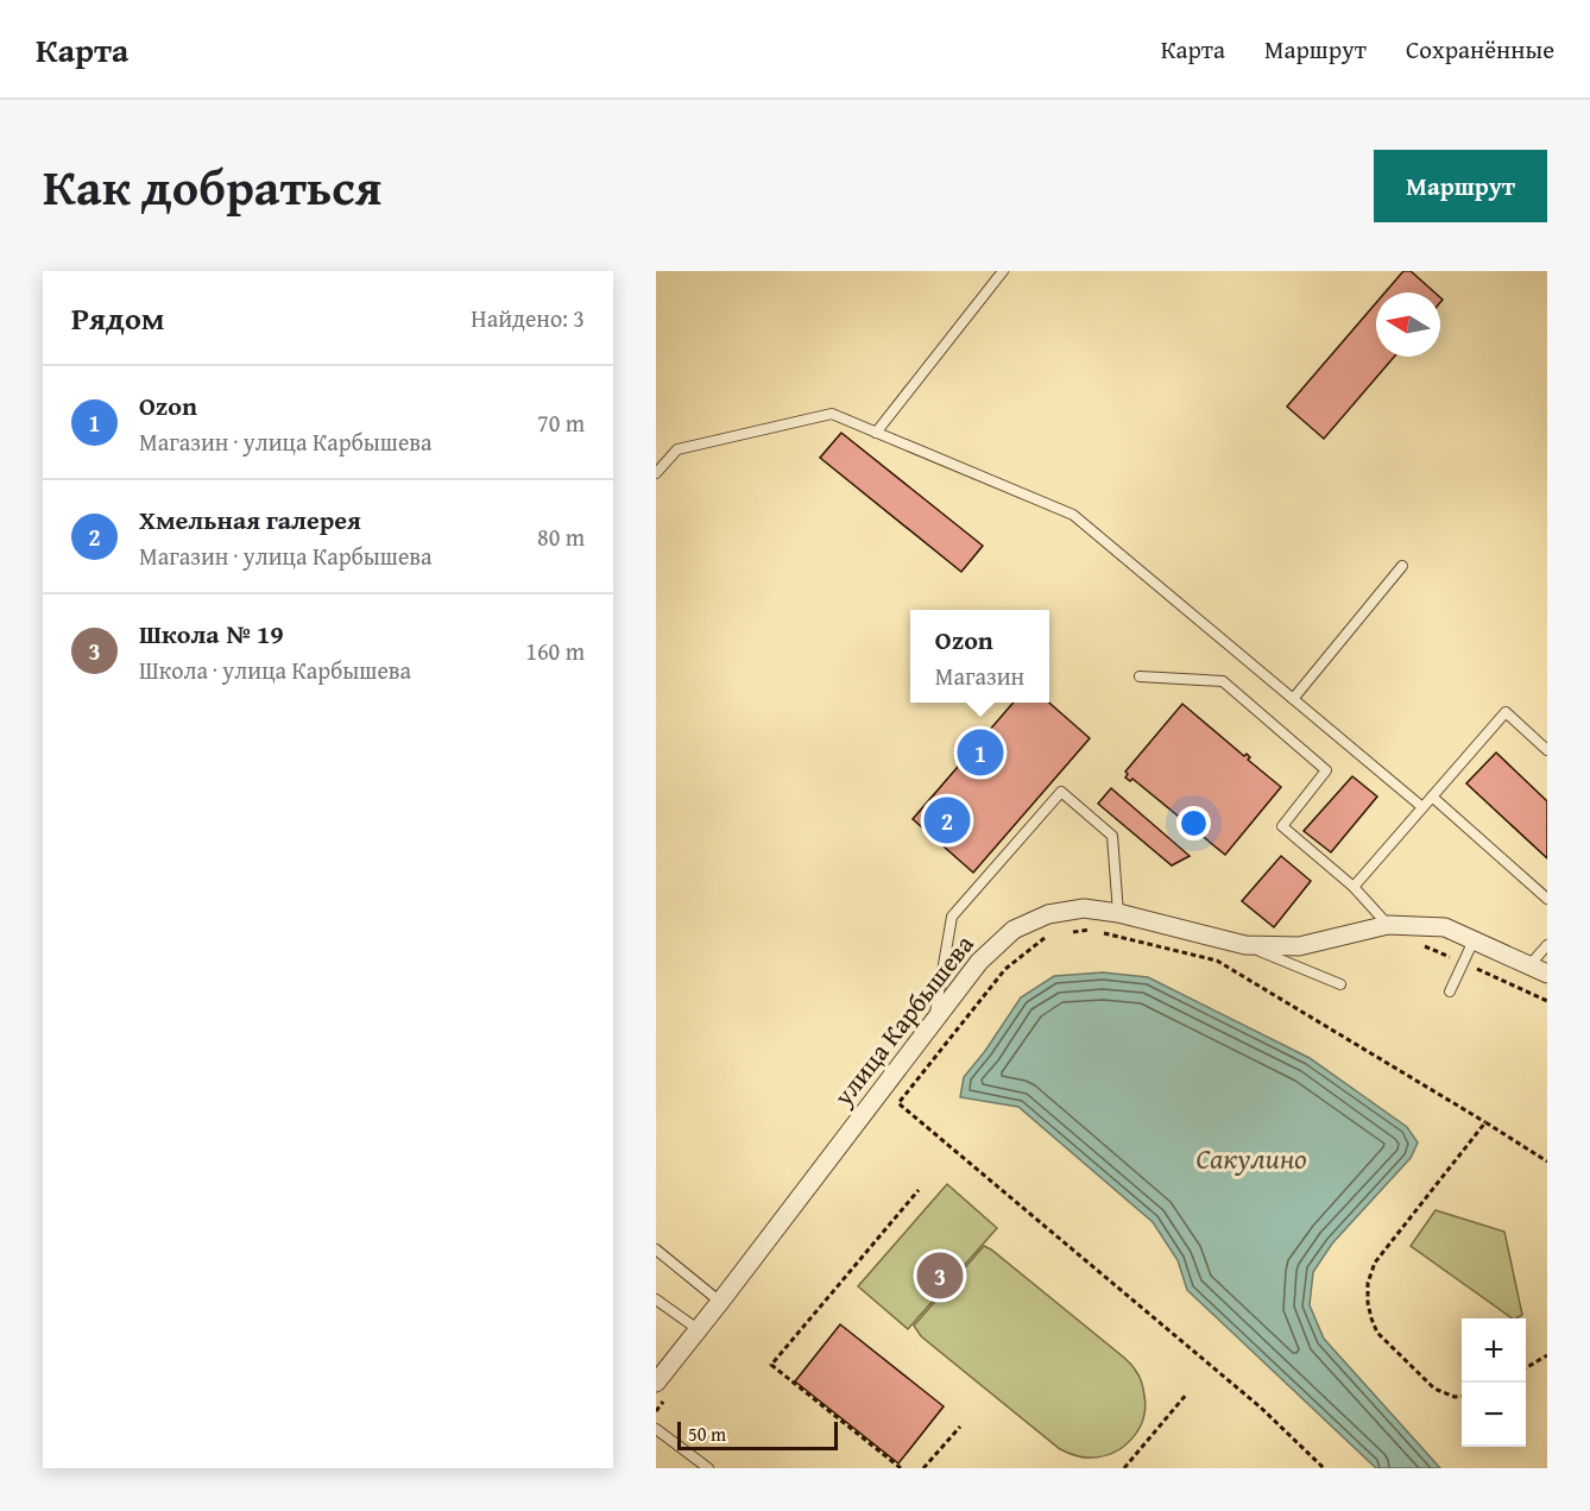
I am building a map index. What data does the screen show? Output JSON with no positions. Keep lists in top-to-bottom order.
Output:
{
  "streets": {
    "street": ["улица Карбышева"]
  },
  "water": ["Сакулино"],
  "scale_bar": "50 m",
  "north": "left",
  "page": {
    "header": "Карта",
    "nav": ["Карта", "Маршрут", "Сохранённые"],
    "title": "Как добраться",
    "buttons": "Маршрут",
    "heading": ["Рядом", "Найдено: 3"],
    "list": [
      {
        "mark": "1",
        "name": "Ozon",
        "note": "Магазин · улица Карбышева",
        "value": "70 m"
      },
      {
        "mark": "2",
        "name": "Хмельная галерея",
        "note": "Магазин · улица Карбышева",
        "value": "80 m"
      },
      {
        "mark": "3",
        "name": "Школа № 19",
        "note": "Школа · улица Карбышева",
        "value": "160 m"
      }
    ],
    "popup": ["Ozon", "Магазин"],
    "pins": ["1", "2", "3"],
    "map_buttons": ["+", "−"],
    "scale": "50 m"
  }
}
